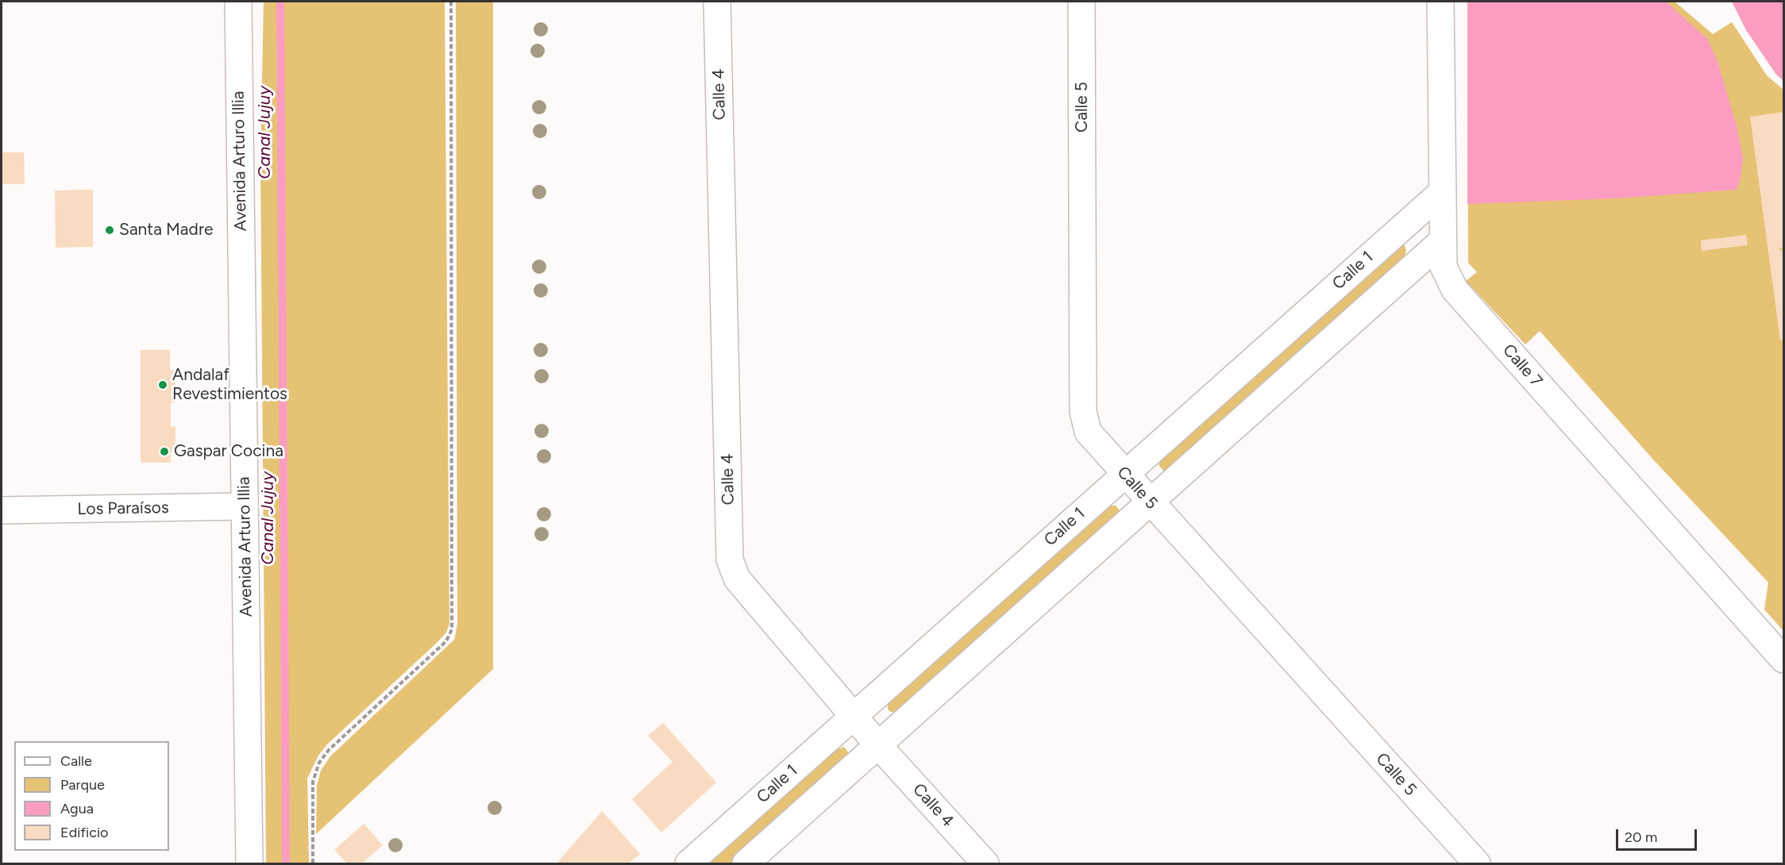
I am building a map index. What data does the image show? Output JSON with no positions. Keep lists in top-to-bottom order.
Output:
{
  "streets": {
    "street": [
      "Calle 4",
      "Calle 5",
      "Avenida Arturo Illia",
      "Calle 1",
      "Calle 7",
      "Los Paraísos"
    ]
  },
  "crossings": [
    ["Calle 4", "Calle 1"],
    ["Calle 5", "Calle 1"],
    ["Avenida Arturo Illia", "Los Paraísos"],
    ["Calle 1", "Calle 7"]
  ],
  "water": ["Canal Jujuy"],
  "places": ["Santa Madre", "Andalaf Revestimientos", "Gaspar Cocina"],
  "legend": [
    "Calle",
    "Parque",
    "Agua",
    "Edificio"
  ],
  "scale_bar": "20 m"
}
